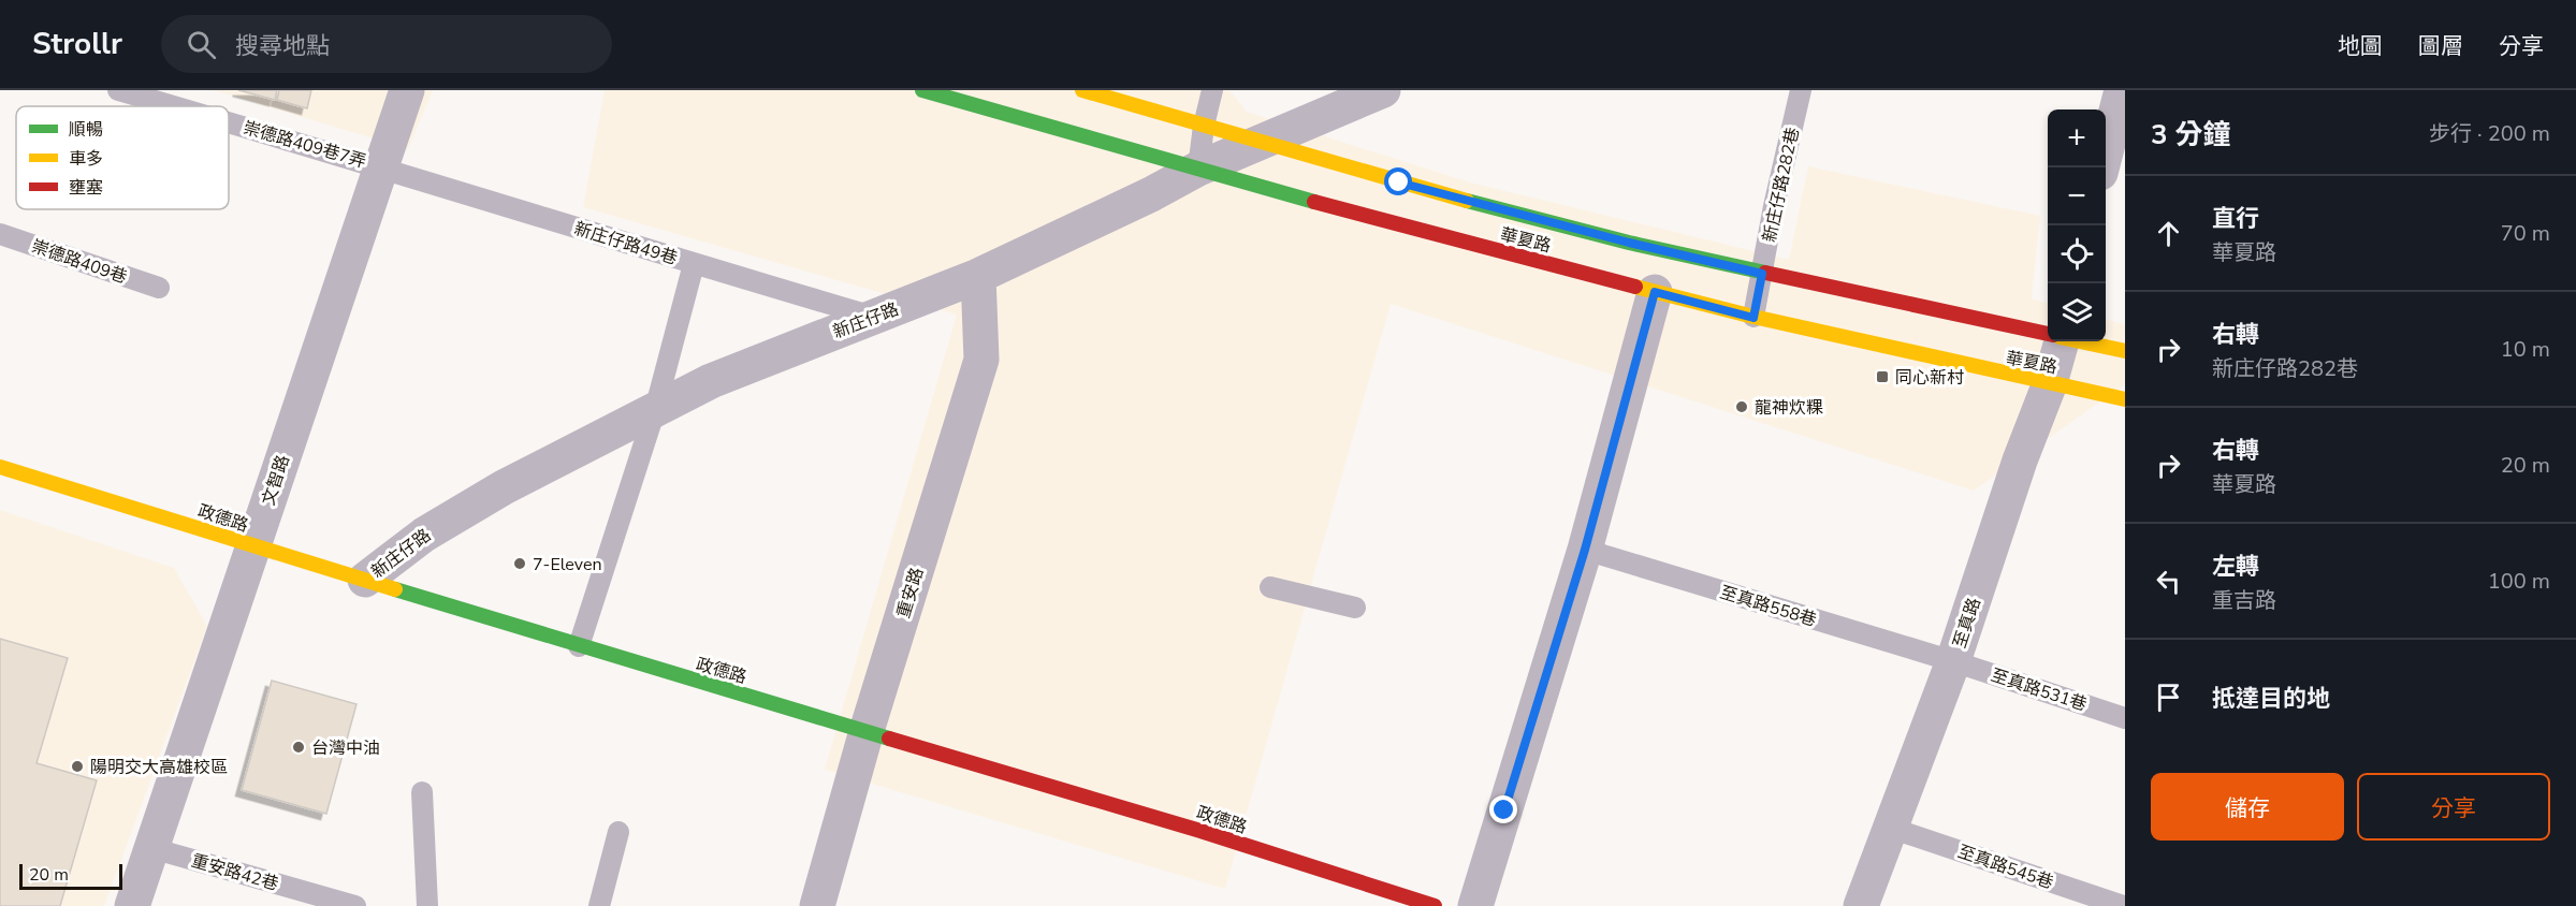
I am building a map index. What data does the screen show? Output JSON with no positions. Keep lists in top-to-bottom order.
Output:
{
  "streets": {
    "street": [
      "華夏路",
      "新庄仔路",
      "文智路",
      "政德路",
      "重安路",
      "至真路"
    ],
    "lane": [
      "崇德路409巷7弄",
      "新庄仔路282巷",
      "新庄仔路49巷",
      "崇德路409巷",
      "至真路558巷",
      "至真路531巷",
      "至真路545巷",
      "重安路42巷"
    ]
  },
  "crossings": [
    ["崇德路409巷7弄", "新庄仔路49巷"],
    ["崇德路409巷7弄", "文智路"],
    ["新庄仔路282巷", "華夏路"],
    ["華夏路", "新庄仔路"],
    ["華夏路", "至真路"],
    ["新庄仔路49巷", "新庄仔路"],
    ["新庄仔路49巷", "文智路"],
    ["新庄仔路", "政德路"],
    ["新庄仔路", "重安路"],
    ["文智路", "政德路"],
    ["文智路", "重安路42巷"],
    ["政德路", "重安路"],
    ["至真路558巷", "至真路"],
    ["至真路558巷", "至真路531巷"],
    ["至真路", "至真路531巷"],
    ["至真路", "至真路545巷"]
  ],
  "places": {
    "transit": ["同心新村"],
    "other": [
      "龍神炊粿",
      "7-Eleven",
      "台灣中油",
      "陽明交大高雄校區"
    ]
  },
  "legend": ["順暢", "車多", "壅塞"],
  "scale_bar": "20 m",
  "page": {
    "header": "Strollr",
    "search": "搜尋地點",
    "nav": ["地圖", "圖層", "分享"],
    "heading": ["3 分鐘", "步行 · 200 m"],
    "map_buttons": ["+", "−"],
    "list": [
      ["直行", "華夏路", "70 m"],
      ["右轉", "新庄仔路282巷", "10 m"],
      ["右轉", "華夏路", "20 m"],
      ["左轉", "重吉路", "100 m"],
      "抵達目的地"
    ],
    "buttons": ["儲存", "分享"],
    "scale": "20 m"
  }
}
